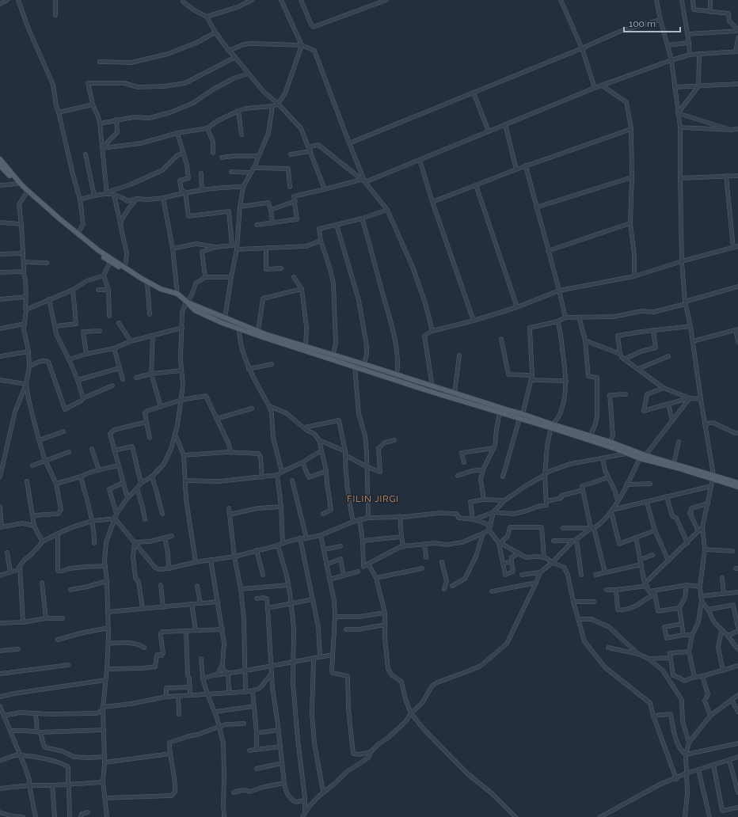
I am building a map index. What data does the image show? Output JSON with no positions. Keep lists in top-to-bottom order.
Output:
{
  "districts": ["FILIN JIRGI"],
  "scale_bar": "100 m"
}
